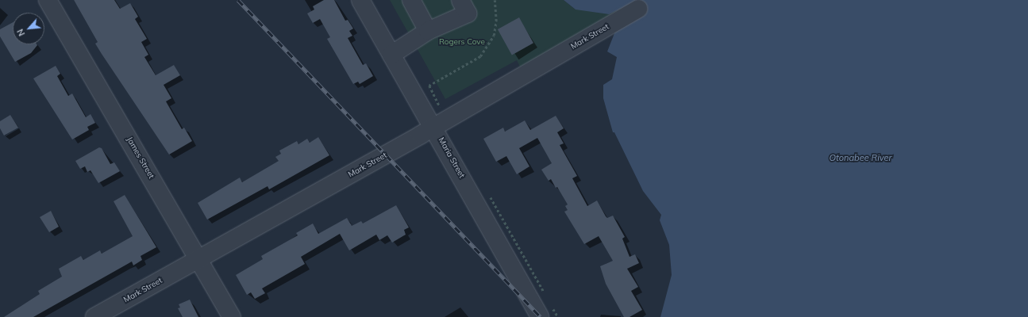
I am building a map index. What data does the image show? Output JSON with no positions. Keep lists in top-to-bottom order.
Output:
{
  "streets": {
    "street": ["Mark Street", "James Street", "Maria Street"]
  },
  "crossings": [
    ["Mark Street", "James Street"],
    ["Mark Street", "Maria Street"]
  ],
  "water": ["Otonabee River"],
  "parks": ["Rogers Cove"],
  "north": "bottom left"
}
